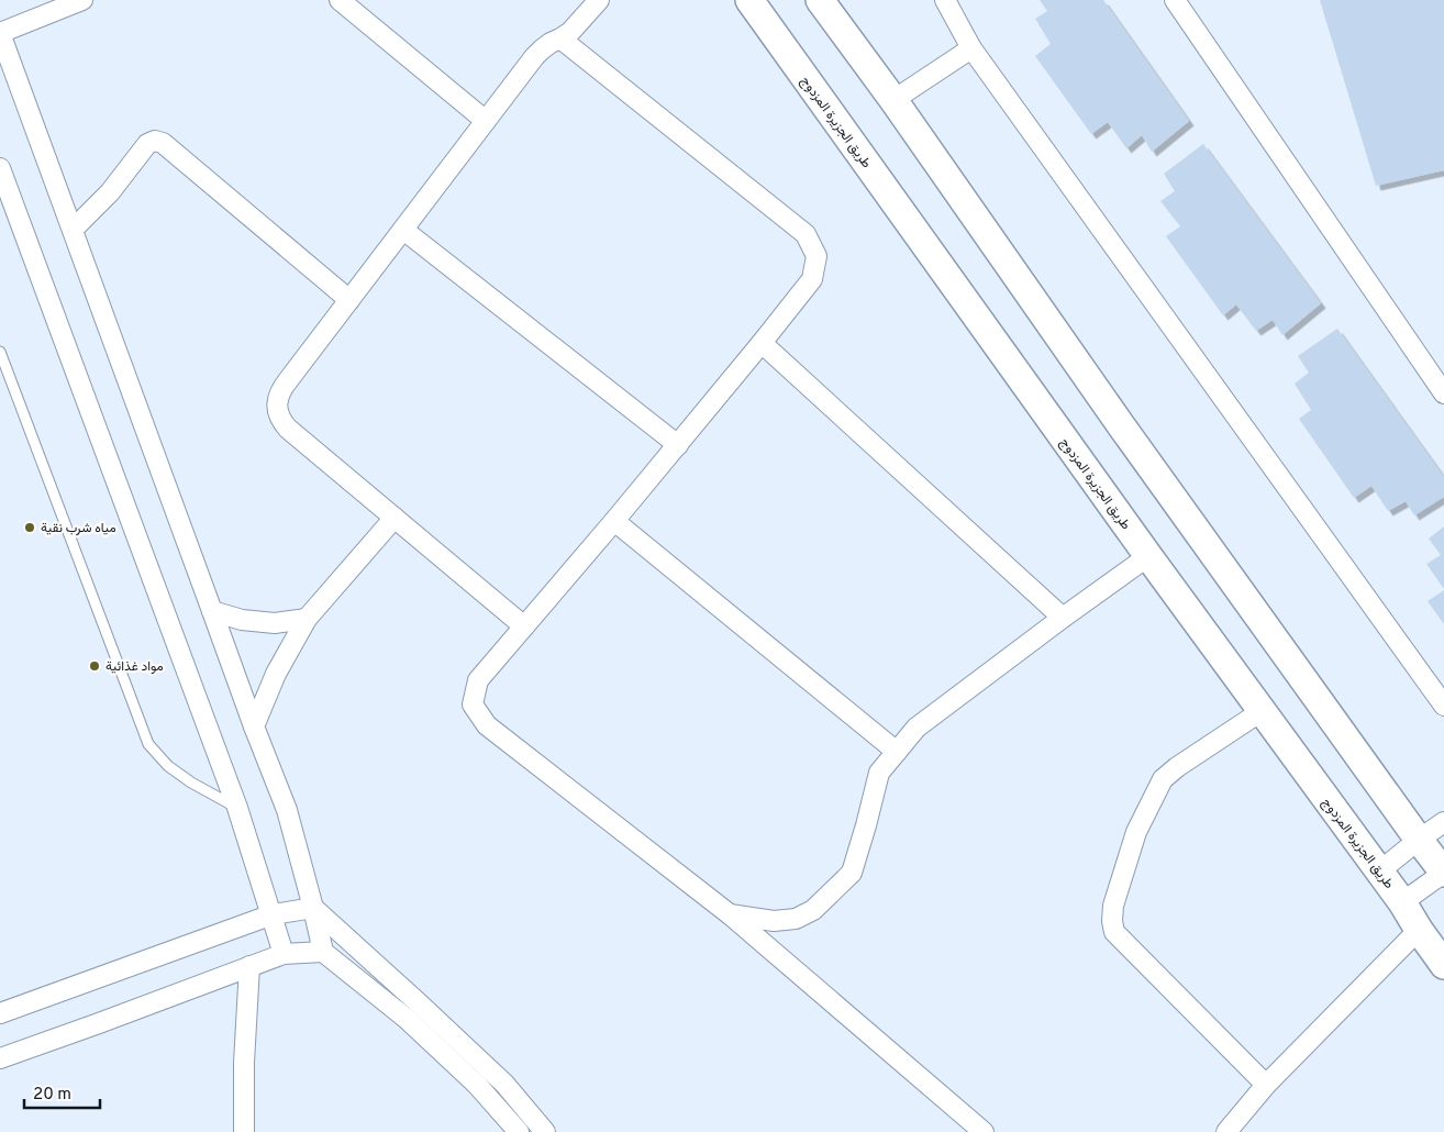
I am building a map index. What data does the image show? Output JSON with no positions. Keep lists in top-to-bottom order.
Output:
{
  "streets": {
    "main road": ["طريق الجزيرة المزدوج"]
  },
  "places": ["مياه شرب نقية", "مواد غذائية"],
  "scale_bar": "20 m"
}
